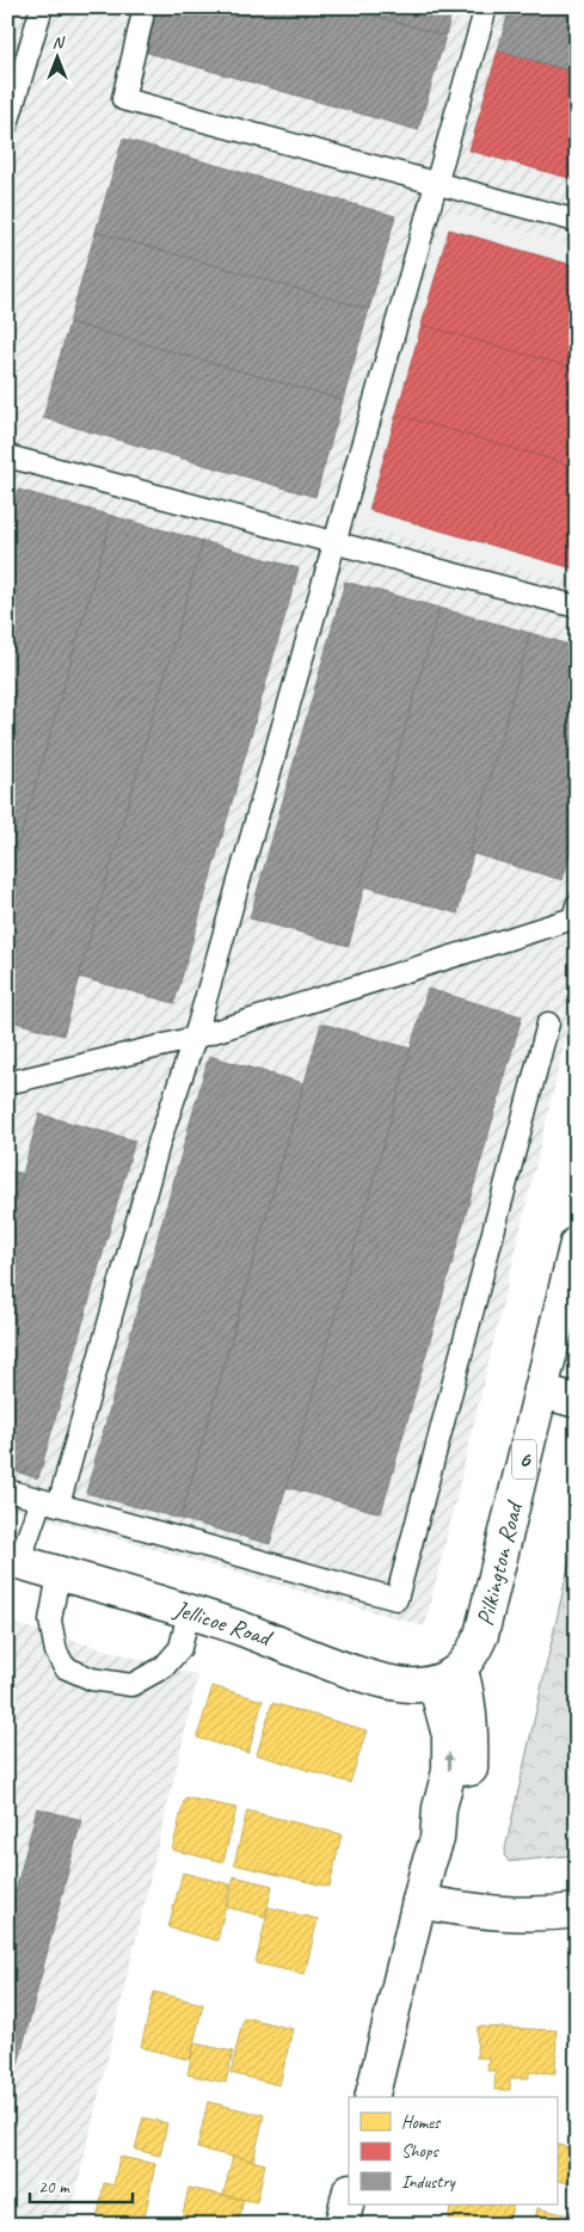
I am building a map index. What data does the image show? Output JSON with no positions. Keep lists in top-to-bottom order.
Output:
{
  "streets": {
    "main road": ["6", "Pilkington Road", "Jellicoe Road"]
  },
  "crossings": [
    ["Pilkington Road", "Jellicoe Road"]
  ],
  "legend": ["Homes", "Shops", "Industry"],
  "scale_bar": "20 m",
  "north": "top"
}
